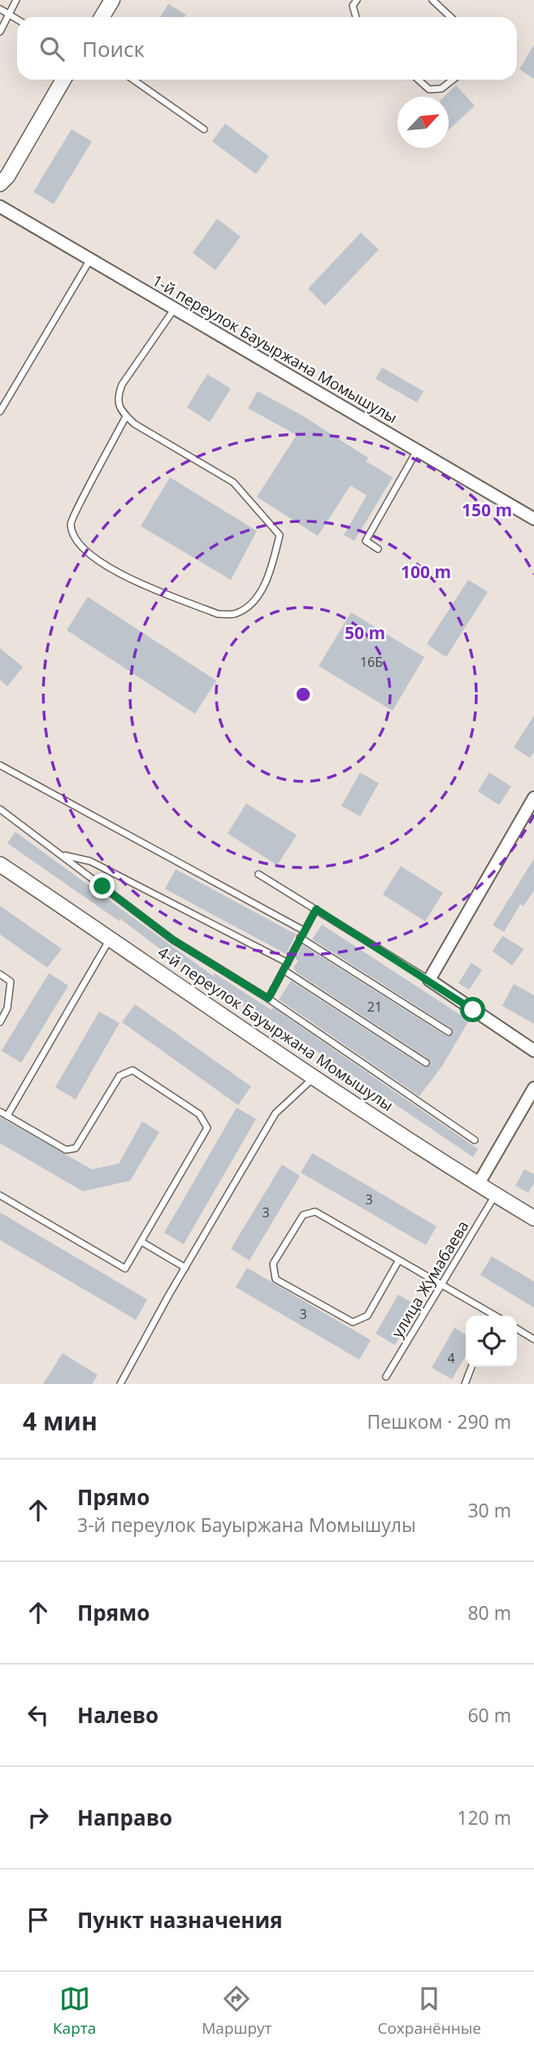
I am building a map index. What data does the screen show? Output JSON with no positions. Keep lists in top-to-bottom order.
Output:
{
  "streets": {
    "street": ["1-й переулок Бауыржана Момышулы", "4-й переулок Бауыржана Момышулы"],
    "lane": ["улица Жумабаева"]
  },
  "crossings": [
    ["4-й переулок Бауыржана Момышулы", "улица Жумабаева"]
  ],
  "house_numbers": [
    "16Б",
    "21",
    "3",
    "3",
    "3",
    "4"
  ],
  "north": "top right",
  "page": {
    "search": "Поиск",
    "heading": ["4 мин", "Пешком · 290 m"],
    "list": [
      ["Прямо", "3-й переулок Бауыржана Момышулы", "30 m"],
      ["Прямо", "80 m"],
      ["Налево", "60 m"],
      ["Направо", "120 m"],
      "Пункт назначения"
    ],
    "nav": ["Карта", "Маршрут", "Сохранённые"]
  },
  "rings": ["150 m", "100 m", "50 m"]
}
